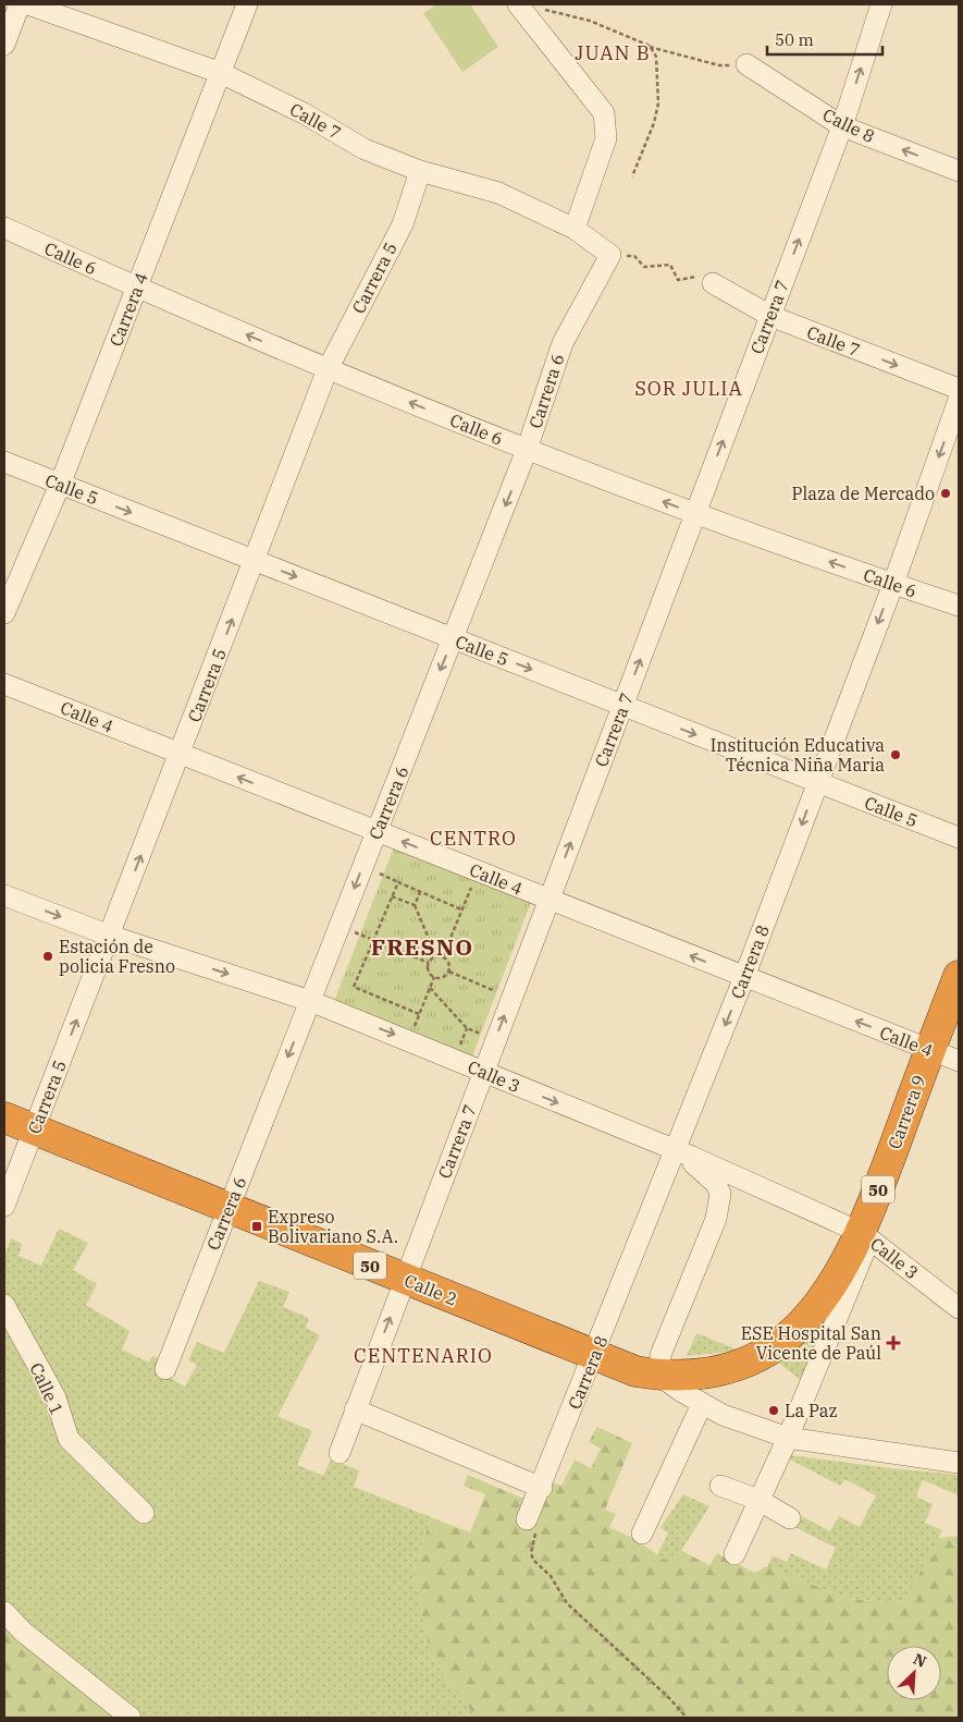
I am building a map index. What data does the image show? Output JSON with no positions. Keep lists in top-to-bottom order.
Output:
{
  "streets": {
    "highway": ["Carrera 9", "50", "Calle 2"],
    "street": [
      "Calle 7",
      "Calle 8",
      "Calle 6",
      "Carrera 5",
      "Carrera 4",
      "Carrera 7",
      "Carrera 6",
      "Calle 5",
      "Calle 4",
      "Carrera 8",
      "Calle 3",
      "Calle 1"
    ]
  },
  "crossings": [
    ["Calle 7", "Carrera 5"],
    ["Calle 7", "Carrera 4"],
    ["Calle 7", "Carrera 7"],
    ["Calle 7", "Carrera 6"],
    ["Calle 8", "Carrera 7"],
    ["Calle 6", "Carrera 5"],
    ["Calle 6", "Carrera 4"],
    ["Calle 6", "Carrera 7"],
    ["Calle 6", "Carrera 6"],
    ["Calle 6", "Carrera 8"],
    ["Carrera 5", "Calle 5"],
    ["Carrera 5", "Calle 4"],
    ["Carrera 5", "Calle 3"],
    ["Carrera 5", "Calle 2"],
    ["Carrera 4", "Calle 5"],
    ["Carrera 7", "Calle 5"],
    ["Carrera 7", "Calle 4"],
    ["Carrera 7", "Calle 3"],
    ["Carrera 7", "Calle 2"],
    ["Carrera 6", "Calle 5"],
    ["Carrera 6", "Calle 4"],
    ["Carrera 6", "Calle 3"],
    ["Carrera 6", "Calle 2"],
    ["Calle 5", "Carrera 8"],
    ["Calle 4", "Carrera 8"],
    ["Calle 4", "Carrera 9"],
    ["Carrera 8", "Calle 3"],
    ["Carrera 8", "Calle 2"],
    ["Calle 3", "Carrera 9"],
    ["Carrera 9", "Calle 2"]
  ],
  "one_way": [
    "Calle 8",
    "Calle 6",
    "Carrera 5",
    "Carrera 7",
    "Carrera 6",
    "Calle 5",
    "Calle 4",
    "Carrera 8",
    "Calle 3"
  ],
  "districts": [
    "JUAN B",
    "SOR JULIA",
    "CENTRO",
    "FRESNO",
    "CENTENARIO"
  ],
  "places": {
    "other": [
      "Plaza de Mercado",
      "Institución Educativa Técnica Niña Maria",
      "Estación de policia Fresno",
      "La Paz"
    ],
    "transit": ["Expreso Bolivariano S.A."],
    "health": ["ESE Hospital San Vicente de Paúl"]
  },
  "scale_bar": "50 m",
  "north": "top right"
}
